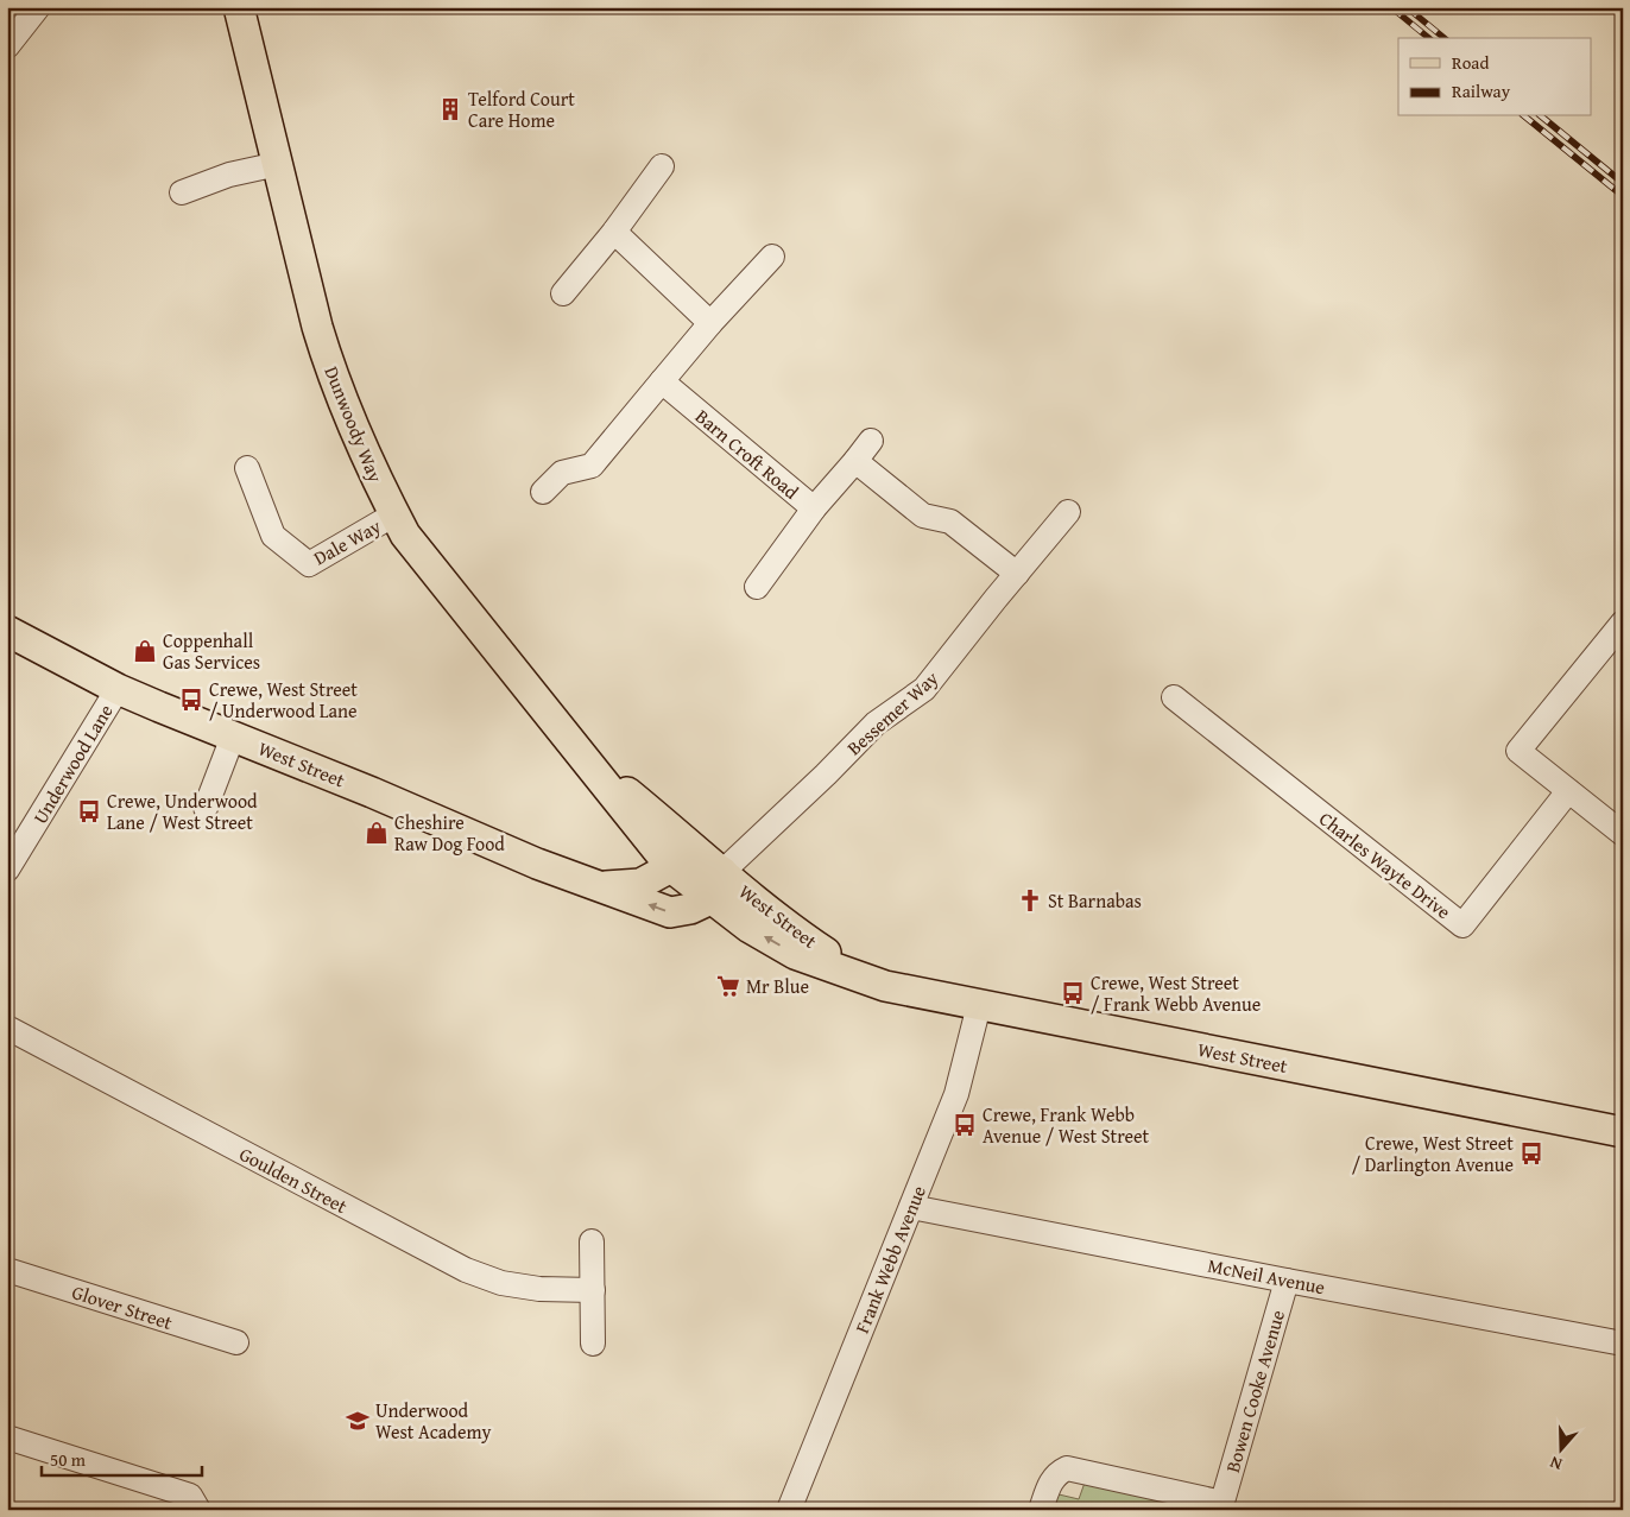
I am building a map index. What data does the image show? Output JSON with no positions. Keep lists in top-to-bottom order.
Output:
{
  "streets": {
    "main road": ["Dunwoody Way", "West Street"],
    "street": [
      "Barn Croft Road",
      "Dale Way",
      "Bessemer Way",
      "Underwood Lane",
      "Charles Wayte Drive",
      "Goulden Street",
      "Frank Webb Avenue",
      "McNeil Avenue",
      "Glover Street",
      "Bowen Cooke Avenue"
    ]
  },
  "crossings": [
    ["Dunwoody Way", "Dale Way"],
    ["Dunwoody Way", "West Street"],
    ["Bessemer Way", "West Street"],
    ["Underwood Lane", "West Street"],
    ["West Street", "Frank Webb Avenue"],
    ["Frank Webb Avenue", "McNeil Avenue"],
    ["McNeil Avenue", "Bowen Cooke Avenue"]
  ],
  "places": {
    "building": ["Telford Court Care Home"],
    "shop": ["Coppenhall Gas Services", "Cheshire Raw Dog Food"],
    "bus stop": [
      "Crewe, West Street / Underwood Lane",
      "Crewe, Underwood Lane / West Street",
      "Crewe, West Street / Frank Webb Avenue",
      "Crewe, Frank Webb Avenue / West Street",
      "Crewe, West Street / Darlington Avenue"
    ],
    "church": ["St Barnabas"],
    "supermarket": ["Mr Blue"],
    "school or university": ["Underwood West Academy"]
  },
  "legend": ["Road", "Railway"],
  "scale_bar": "50 m",
  "north": "bottom"
}
